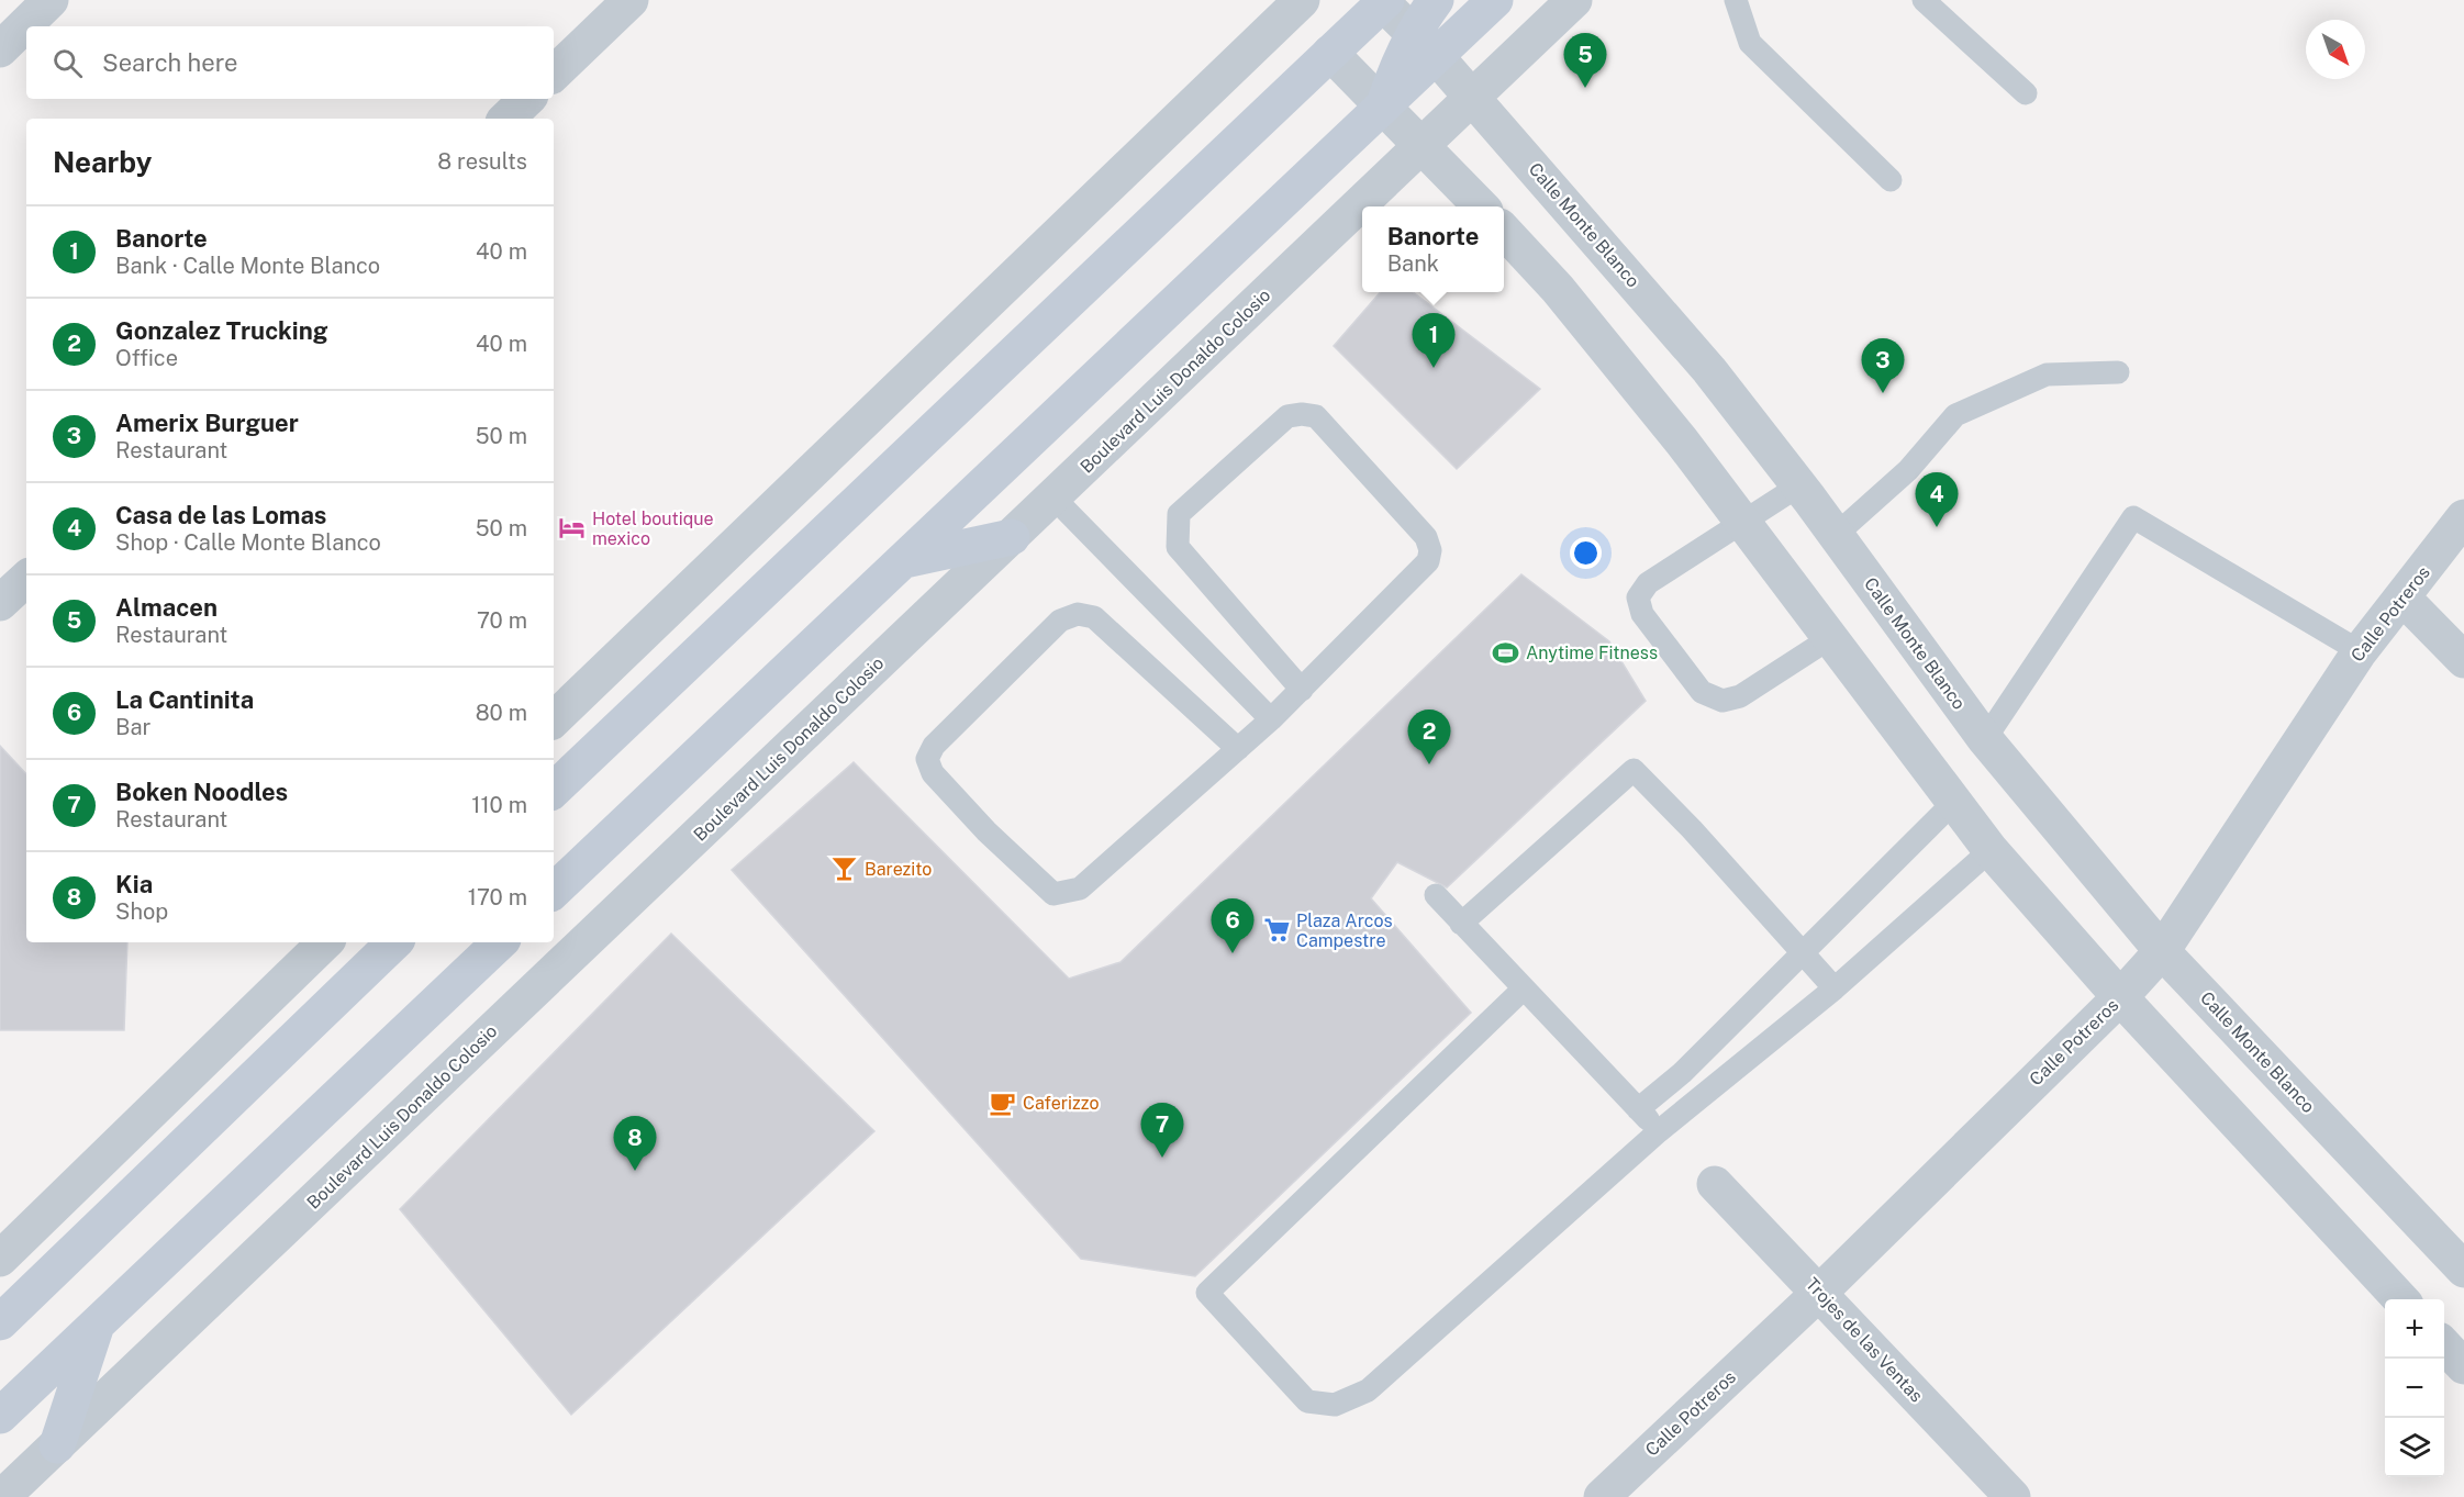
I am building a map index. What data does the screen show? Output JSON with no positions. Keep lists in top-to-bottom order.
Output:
{
  "streets": {
    "street": [
      "Calle Monte Blanco",
      "Boulevard Luis Donaldo Colosio",
      "Calle Potreros",
      "Trojes de las Ventas"
    ]
  },
  "crossings": [
    ["Calle Monte Blanco", "Boulevard Luis Donaldo Colosio"],
    ["Calle Monte Blanco", "Calle Potreros"],
    ["Calle Potreros", "Trojes de las Ventas"]
  ],
  "places": {
    "hotel": ["Hotel boutique mexico"],
    "sports": ["Anytime Fitness"],
    "bar": ["Barezito"],
    "supermarket": ["Plaza Arcos Campestre"],
    "cafe": ["Caferizzo"]
  },
  "north": "bottom right",
  "page": {
    "search": "Search here",
    "pins": [
      "5",
      "1",
      "3",
      "4",
      "2",
      "6",
      "7",
      "8"
    ],
    "heading": ["Nearby", "8 results"],
    "list": [
      {
        "mark": "1",
        "name": "Banorte",
        "note": "Bank · Calle Monte Blanco",
        "value": "40 m"
      },
      {
        "mark": "2",
        "name": "Gonzalez Trucking",
        "note": "Office",
        "value": "40 m"
      },
      {
        "mark": "3",
        "name": "Amerix Burguer",
        "note": "Restaurant",
        "value": "50 m"
      },
      {
        "mark": "4",
        "name": "Casa de las Lomas",
        "note": "Shop · Calle Monte Blanco",
        "value": "50 m"
      },
      {
        "mark": "5",
        "name": "Almacen",
        "note": "Restaurant",
        "value": "70 m"
      },
      {
        "mark": "6",
        "name": "La Cantinita",
        "note": "Bar",
        "value": "80 m"
      },
      {
        "mark": "7",
        "name": "Boken Noodles",
        "note": "Restaurant",
        "value": "110 m"
      },
      {
        "mark": "8",
        "name": "Kia",
        "note": "Shop",
        "value": "170 m"
      }
    ],
    "popup": ["Banorte", "Bank"],
    "map_buttons": ["+", "−"]
  }
}
